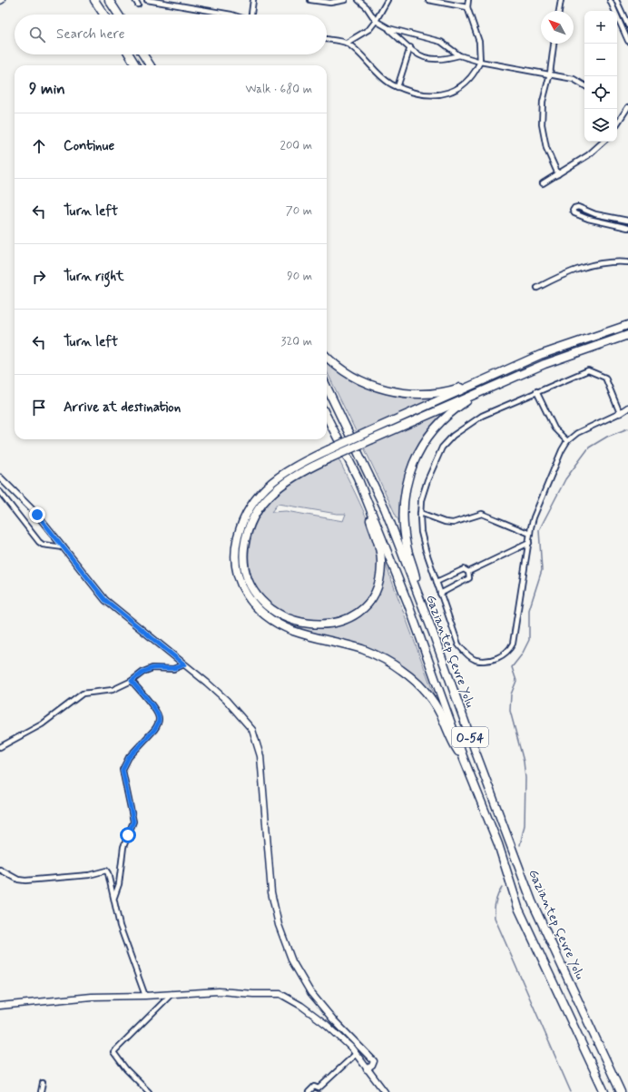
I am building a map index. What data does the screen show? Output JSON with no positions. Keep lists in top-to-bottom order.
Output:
{
  "streets": {
    "highway": ["Gaziantep Çevre Yolu", "O-54"]
  },
  "north": "top left",
  "page": {
    "map_buttons": ["+", "−"],
    "search": "Search here",
    "heading": ["9 min", "Walk · 680 m"],
    "list": [
      ["Continue", "200 m"],
      ["Turn left", "70 m"],
      ["Turn right", "90 m"],
      ["Turn left", "320 m"],
      "Arrive at destination"
    ]
  }
}
